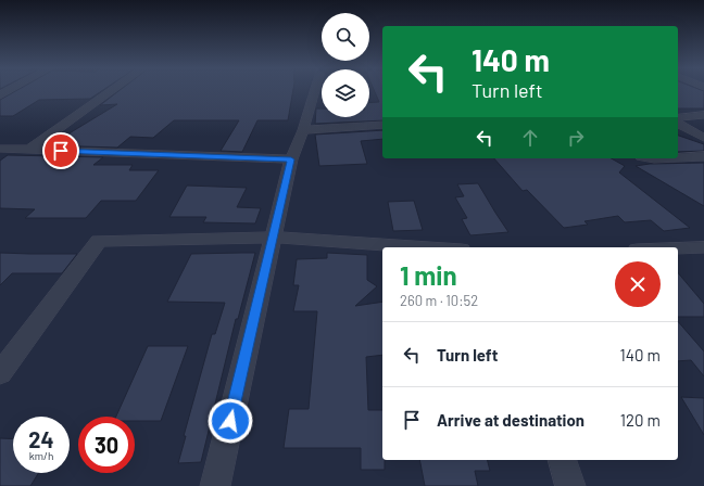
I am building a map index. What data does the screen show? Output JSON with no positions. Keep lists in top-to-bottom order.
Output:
{
  "page": {
    "turn": ["140 m", "Turn left"],
    "heading": ["1 min", "260 m · 10:52"],
    "list": [
      {
        "name": "Turn left",
        "value": "140 m"
      },
      {
        "name": "Arrive at destination",
        "value": "120 m"
      }
    ],
    "speed": "24 km/h",
    "limit": "30"
  }
}
